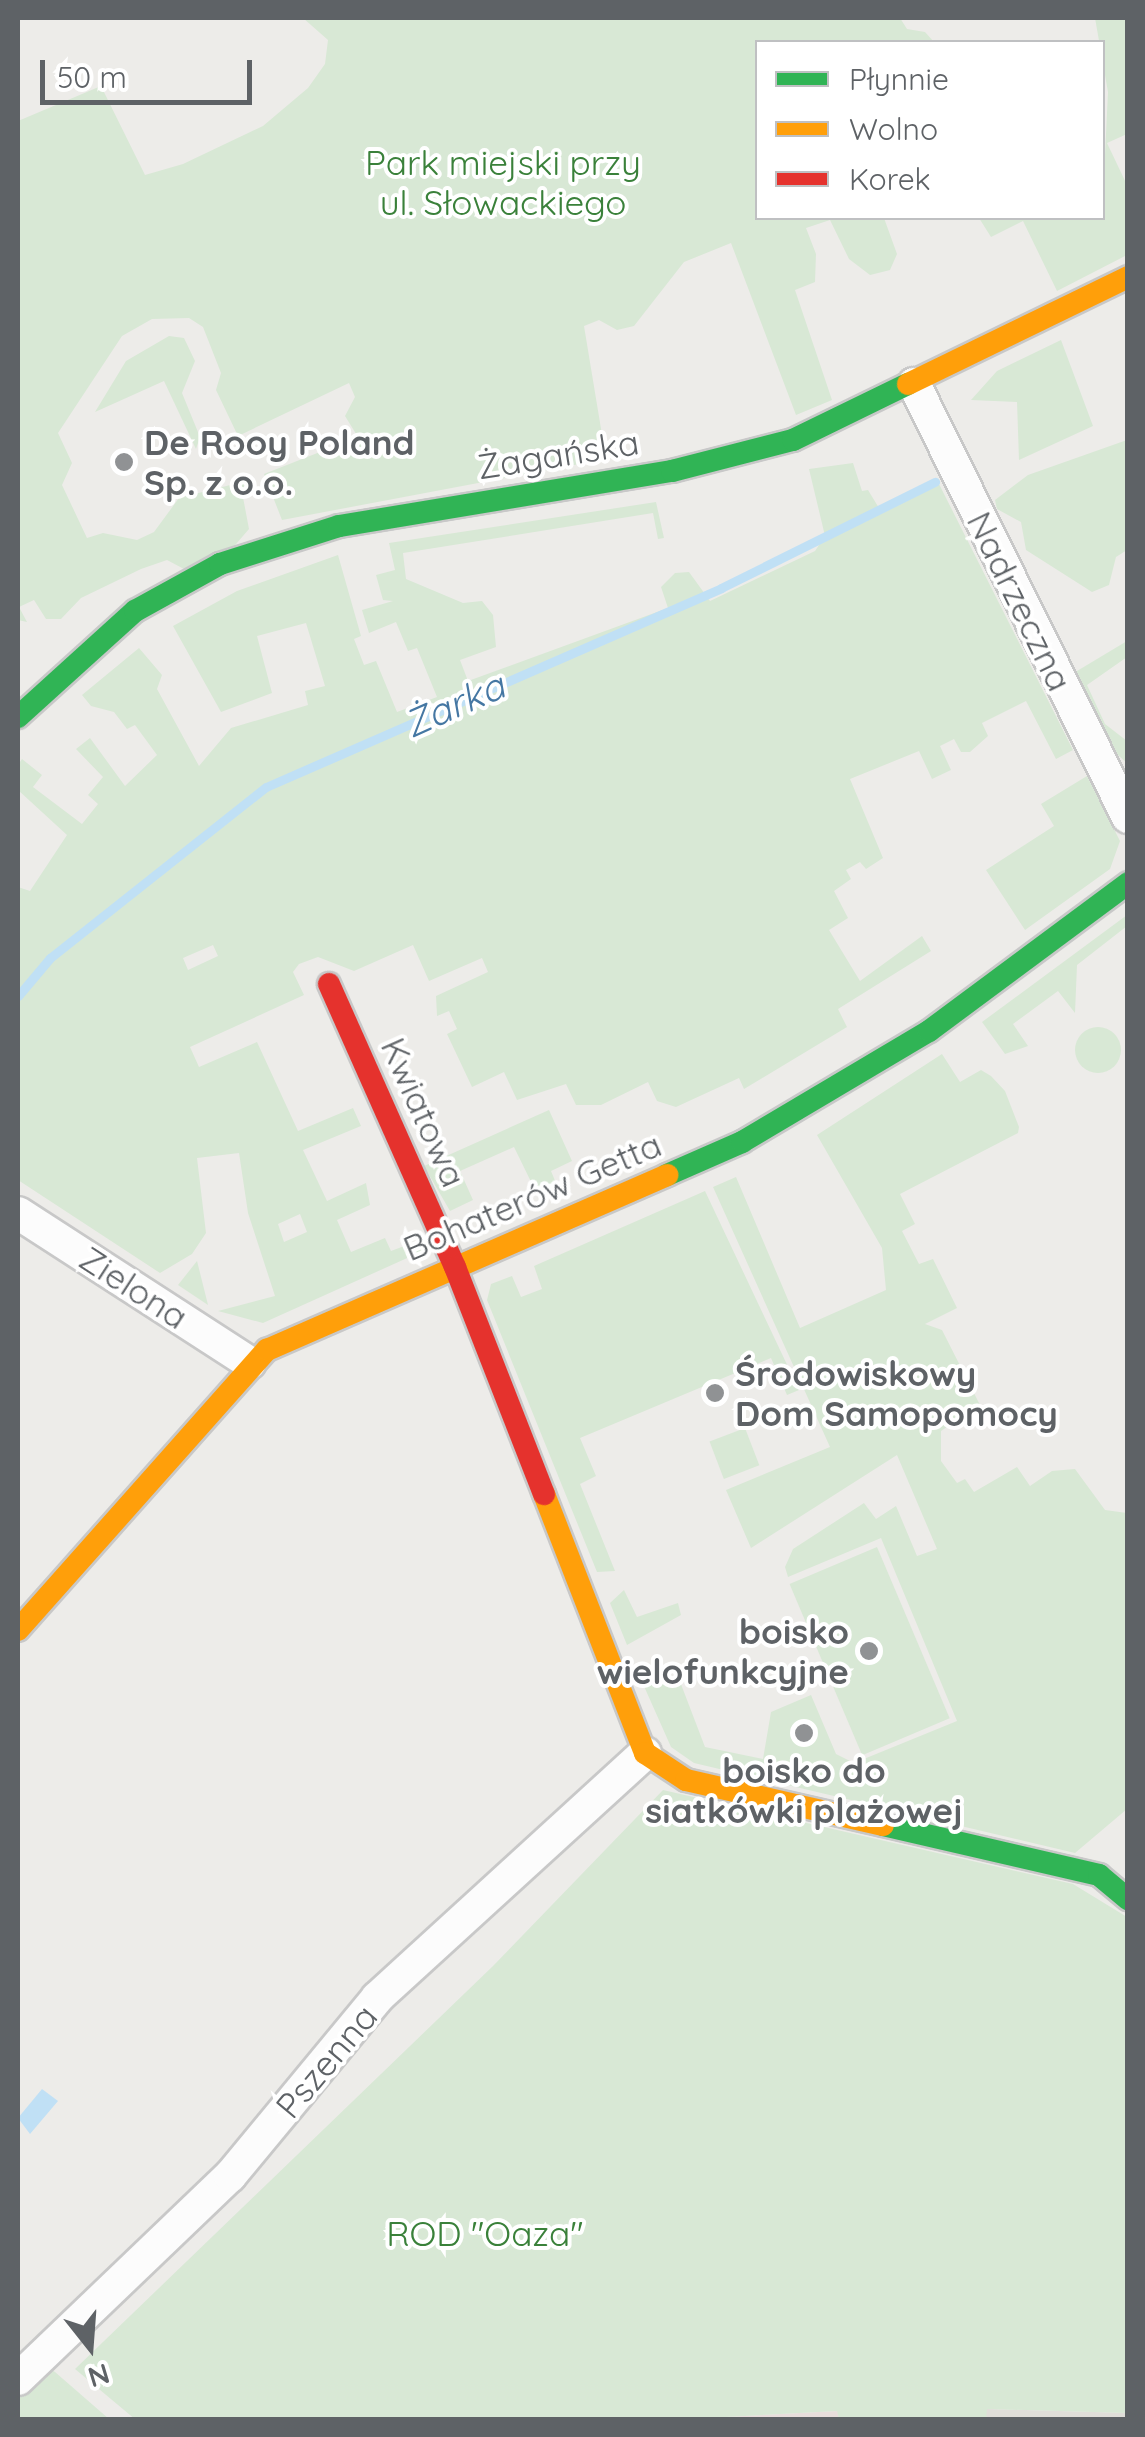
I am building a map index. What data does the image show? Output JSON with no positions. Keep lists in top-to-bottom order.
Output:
{
  "streets": {
    "street": [
      "Żagańska",
      "Nadrzeczna",
      "Kwiatowa",
      "Bohaterów Getta",
      "Zielona",
      "Pszenna"
    ]
  },
  "crossings": [
    ["Żagańska", "Nadrzeczna"],
    ["Kwiatowa", "Bohaterów Getta"],
    ["Bohaterów Getta", "Zielona"]
  ],
  "water": ["Żarka"],
  "parks": ["Park miejski przy ul. Słowackiego", "ROD \"Oaza\""],
  "places": [
    "De Rooy Poland Sp. z o.o.",
    "Środowiskowy Dom Samopomocy",
    "boisko wielofunkcyjne",
    "boisko do siatkówki plażowej"
  ],
  "legend": ["Płynnie", "Wolno", "Korek"],
  "scale_bar": "50 m",
  "north": "bottom"
}
